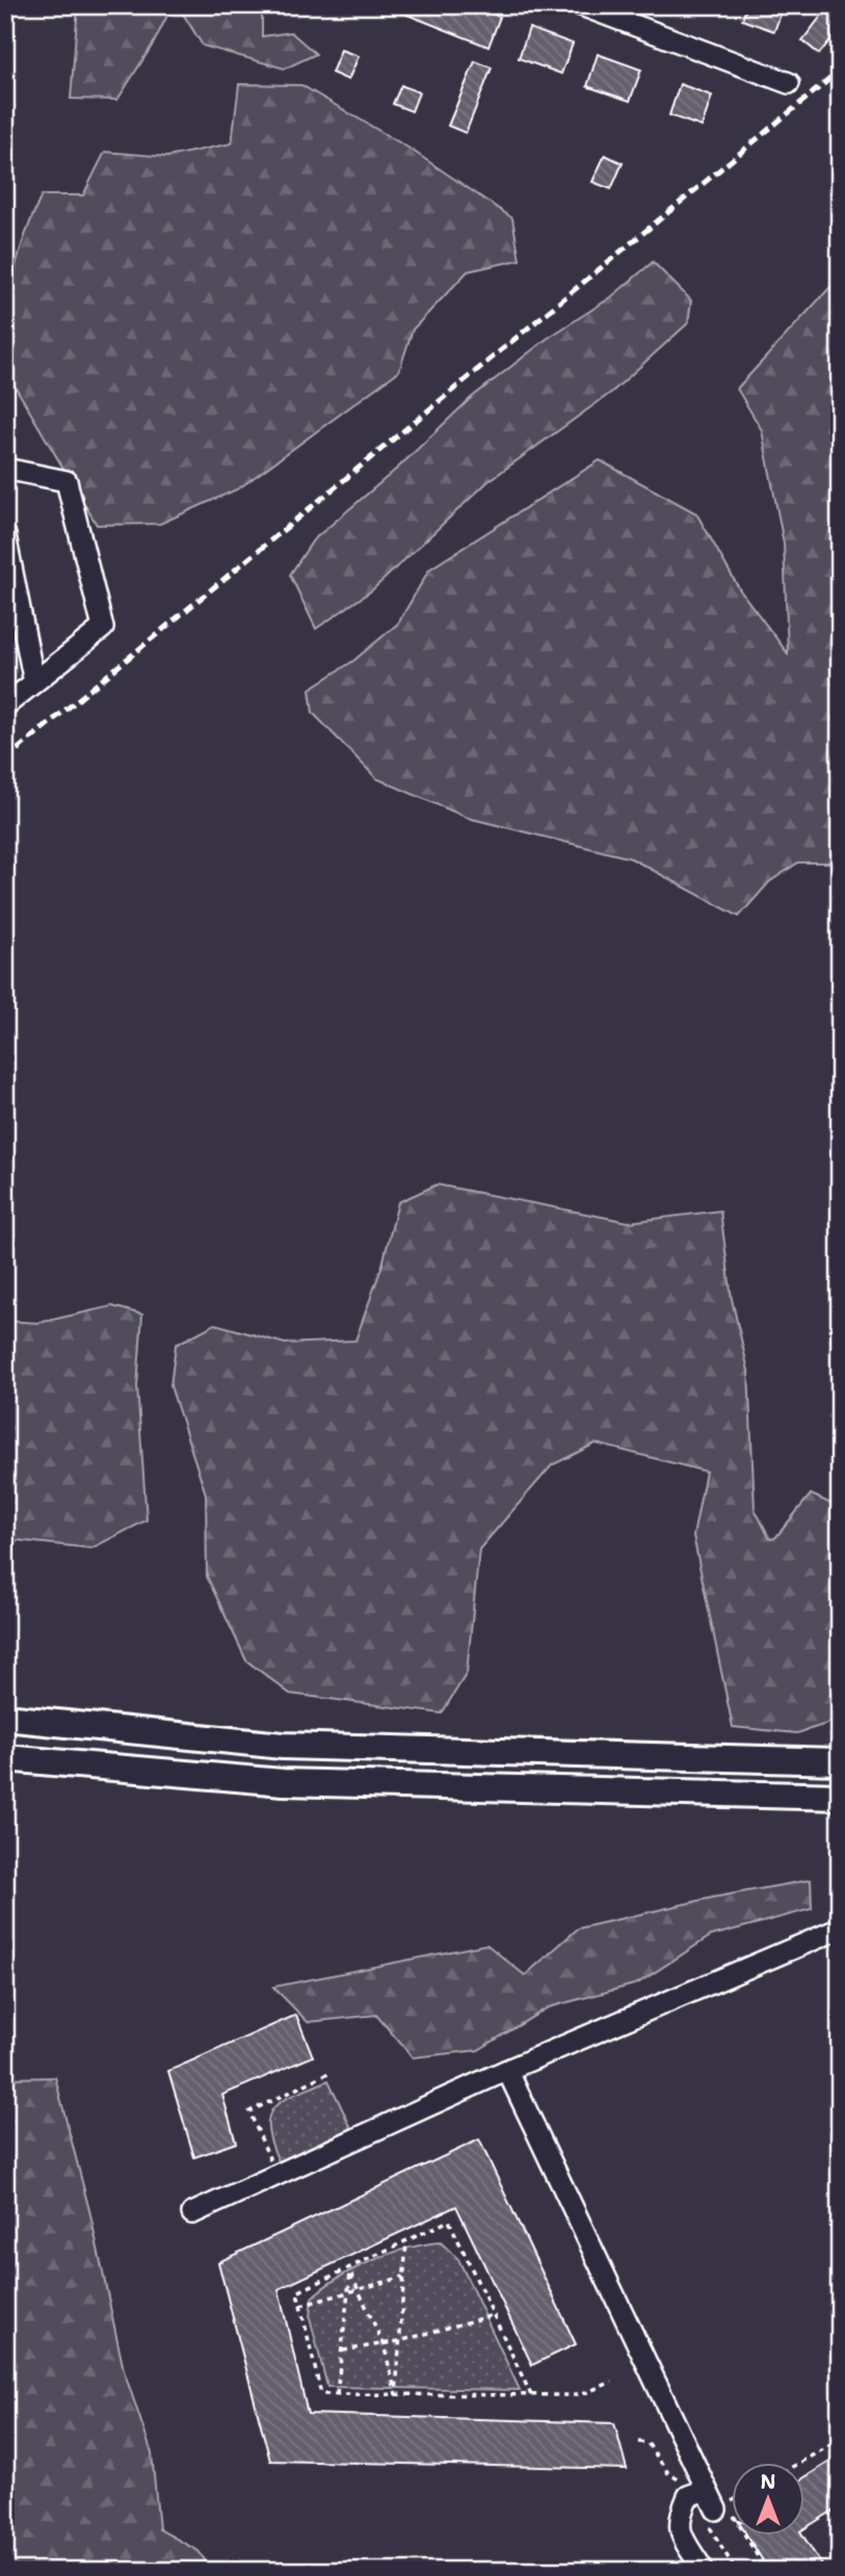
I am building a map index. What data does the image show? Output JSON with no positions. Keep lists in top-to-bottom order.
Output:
{
  "north": "top"
}
